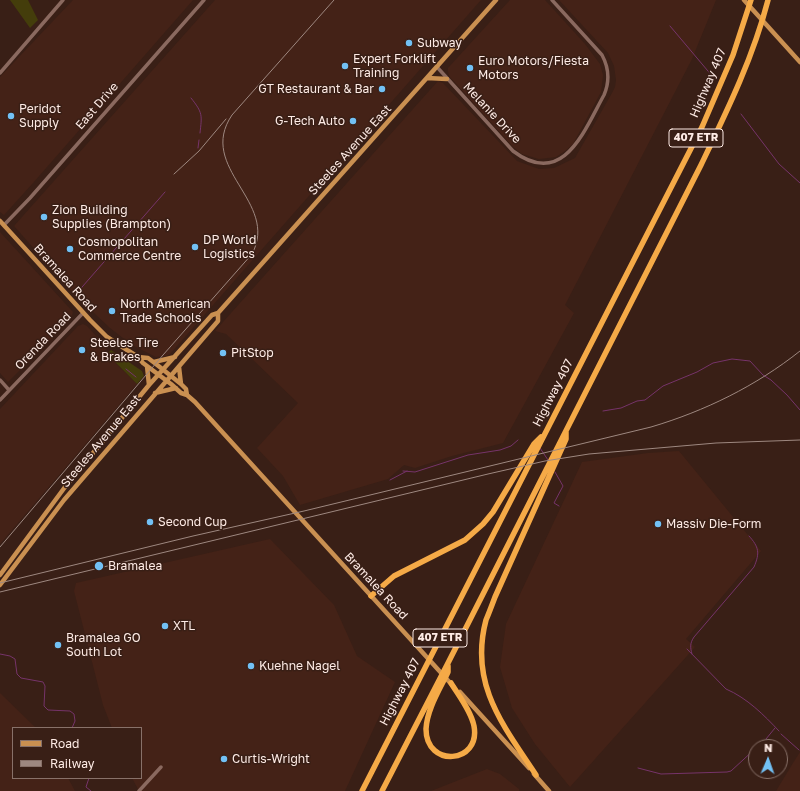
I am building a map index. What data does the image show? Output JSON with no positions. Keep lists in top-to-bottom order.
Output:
{
  "streets": {
    "highway": ["Highway 407", "407 ETR"],
    "main road": ["Steeles Avenue East", "Bramalea Road"],
    "street": ["East Drive", "Melanie Drive", "Orenda Road"]
  },
  "crossings": [
    ["East Drive", "Bramalea Road"],
    ["Melanie Drive", "Steeles Avenue East"],
    ["Steeles Avenue East", "Bramalea Road"],
    ["Bramalea Road", "Orenda Road"]
  ],
  "places": [
    "Subway",
    "Expert Forklift Training",
    "Euro Motors/Fiesta Motors",
    "GT Restaurant & Bar",
    "Peridot Supply",
    "G-Tech Auto",
    "Zion Building Supplies (Brampton)",
    "DP World Logistics",
    "Cosmopolitan Commerce Centre",
    "North American Trade Schools",
    "Steeles Tire & Brakes",
    "PitStop",
    "Second Cup",
    "Massiv Die-Form",
    "Bramalea",
    "XTL",
    "Bramalea GO South Lot",
    "Kuehne Nagel",
    "Curtis-Wright"
  ],
  "legend": ["Road", "Railway"],
  "north": "top"
}
